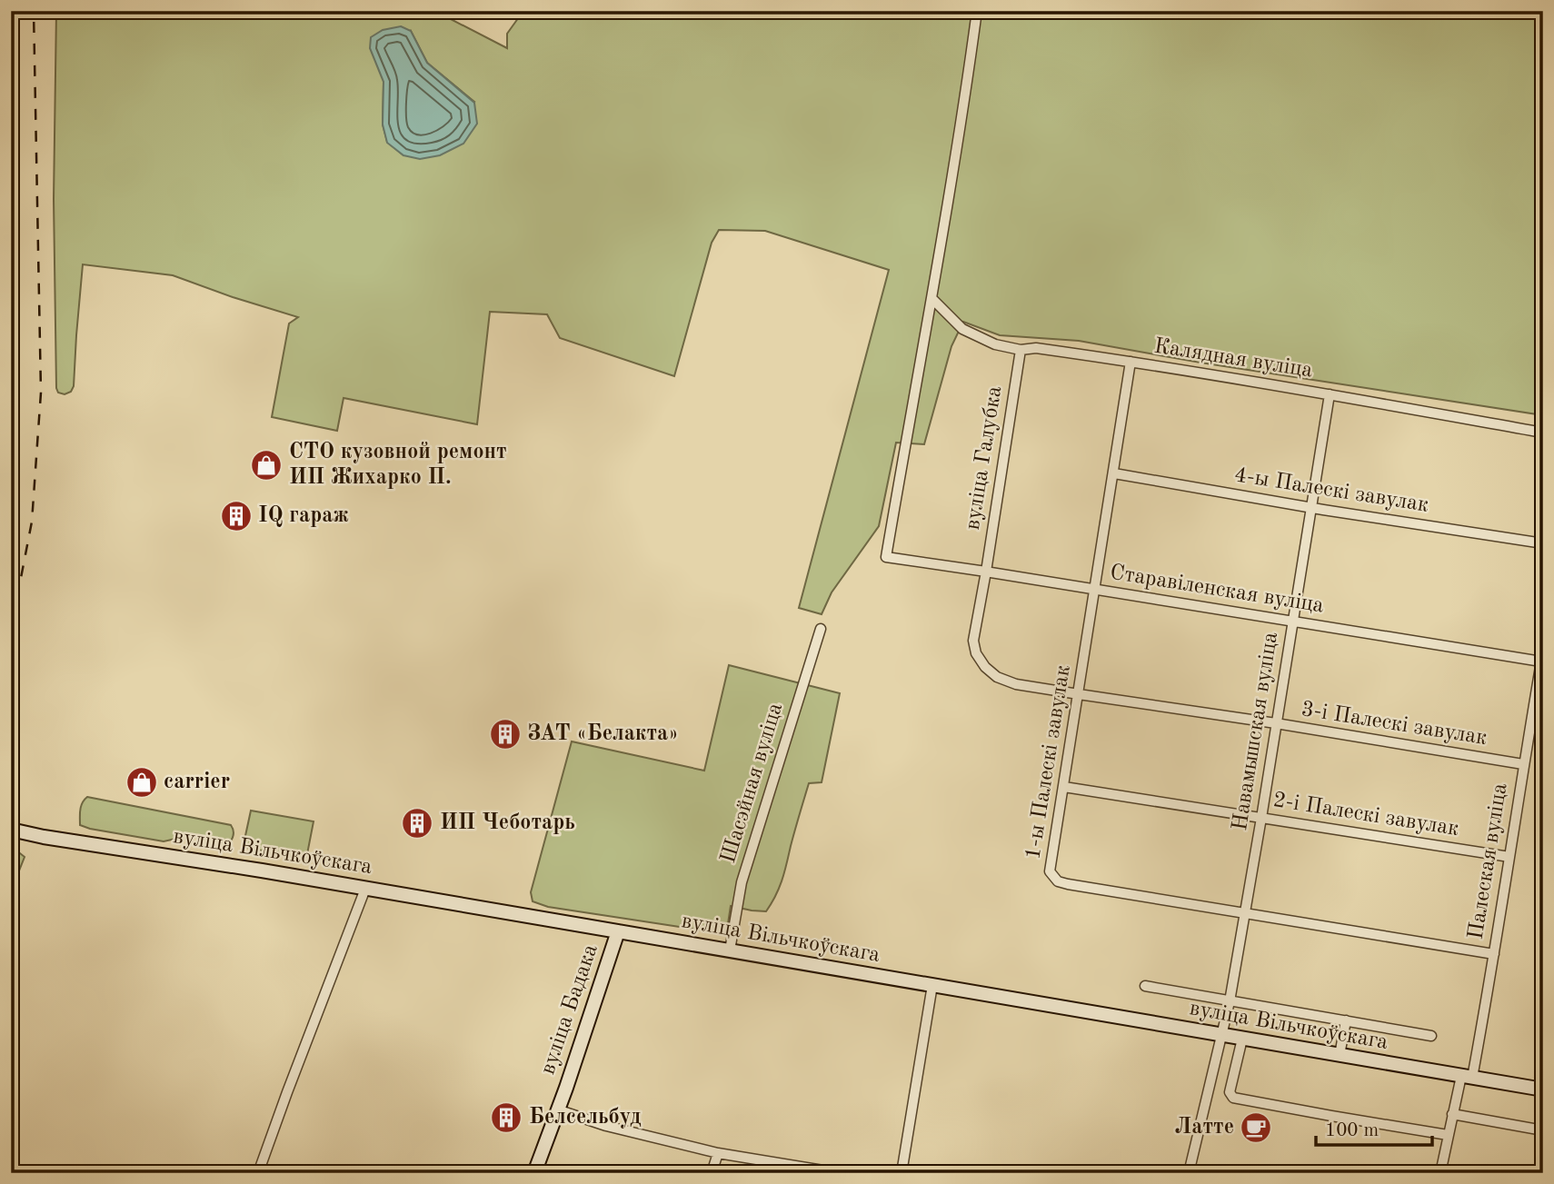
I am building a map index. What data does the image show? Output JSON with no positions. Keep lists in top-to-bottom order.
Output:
{
  "streets": {
    "main road": ["вуліца Вільчкоўскага", "вуліца Бадака"],
    "street": [
      "Калядная вуліца",
      "вуліца Галубка",
      "4-ы Палескі завулак",
      "Старавіленская вуліца",
      "3-і Палескі завулак",
      "Навамышская вуліца",
      "1-ы Палескі завулак",
      "Шасэйная вуліца",
      "2-і Палескі завулак",
      "Палеская вуліца"
    ]
  },
  "crossings": [
    ["Калядная вуліца", "вуліца Галубка"],
    ["Калядная вуліца", "Старавіленская вуліца"],
    ["Калядная вуліца", "Навамышская вуліца"],
    ["Калядная вуліца", "1-ы Палескі завулак"],
    ["вуліца Галубка", "Старавіленская вуліца"],
    ["вуліца Галубка", "3-і Палескі завулак"],
    ["4-ы Палескі завулак", "Навамышская вуліца"],
    ["4-ы Палескі завулак", "1-ы Палескі завулак"],
    ["Старавіленская вуліца", "3-і Палескі завулак"],
    ["Старавіленская вуліца", "Навамышская вуліца"],
    ["Старавіленская вуліца", "1-ы Палескі завулак"],
    ["Старавіленская вуліца", "Палеская вуліца"],
    ["3-і Палескі завулак", "Навамышская вуліца"],
    ["3-і Палескі завулак", "1-ы Палескі завулак"],
    ["3-і Палескі завулак", "Палеская вуліца"],
    ["Навамышская вуліца", "1-ы Палескі завулак"],
    ["Навамышская вуліца", "2-і Палескі завулак"],
    ["Навамышская вуліца", "вуліца Вільчкоўскага"],
    ["1-ы Палескі завулак", "2-і Палескі завулак"],
    ["1-ы Палескі завулак", "Палеская вуліца"],
    ["Шасэйная вуліца", "вуліца Вільчкоўскага"],
    ["2-і Палескі завулак", "Палеская вуліца"],
    ["вуліца Вільчкоўскага", "Палеская вуліца"],
    ["вуліца Вільчкоўскага", "вуліца Бадака"]
  ],
  "places": {
    "shop": ["СТО кузовной ремонт ИП Жихарко П.", "carrier"],
    "building": [
      "IQ гараж",
      "ЗАТ «Белакта»",
      "ИП Чеботарь",
      "Белсельбуд"
    ],
    "cafe": ["Латте"]
  },
  "scale_bar": "100 m"
}
